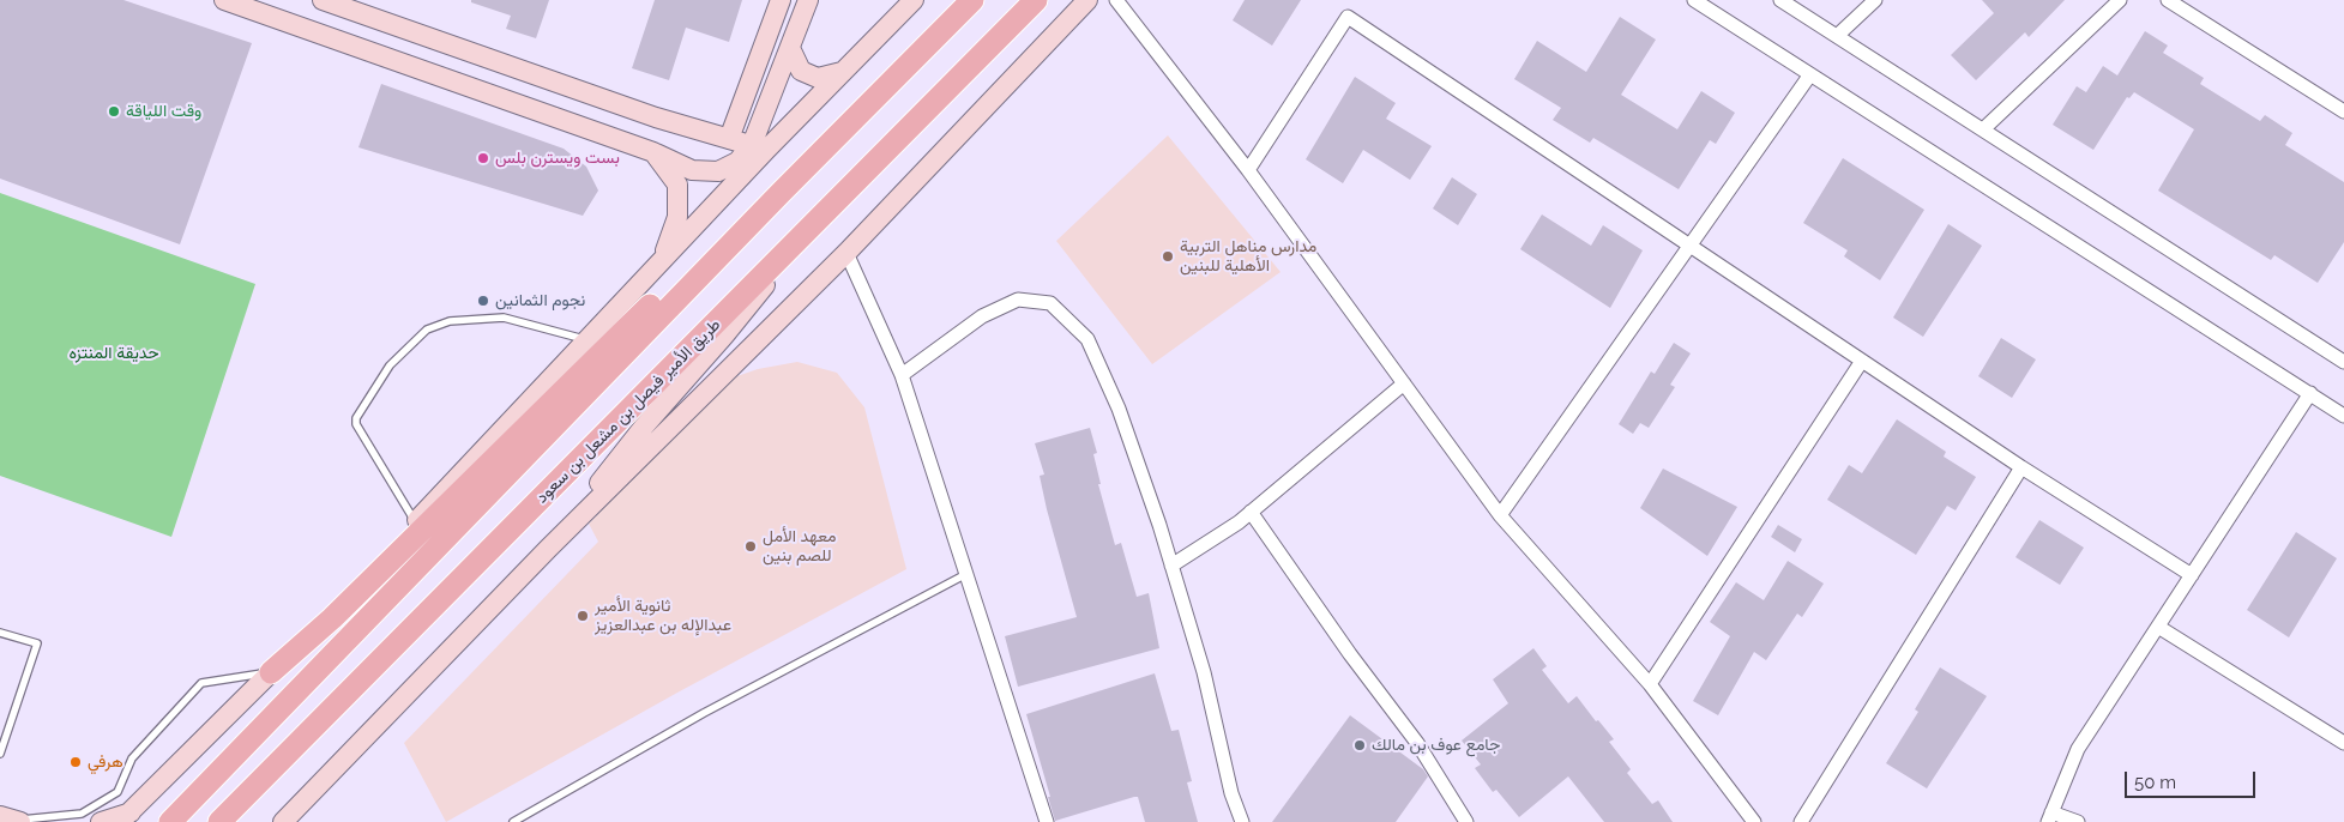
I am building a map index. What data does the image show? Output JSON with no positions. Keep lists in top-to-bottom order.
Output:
{
  "streets": {
    "main road": ["طريق الأمير فيصل بن مشعل بن سعود"]
  },
  "parks": ["حديقة المنتزه"],
  "places": [
    "وقت اللياقة",
    "بست ويسترن بلس",
    "مدارس مناهل التربية الأهلية للبنين",
    "نجوم الثمانين",
    "معهد الأمل للصم بنين",
    "ثانوية الأمير عبدالإله بن عبدالعزيز",
    "جامع عوف بن مالك",
    "هرفي"
  ],
  "scale_bar": "50 m"
}
